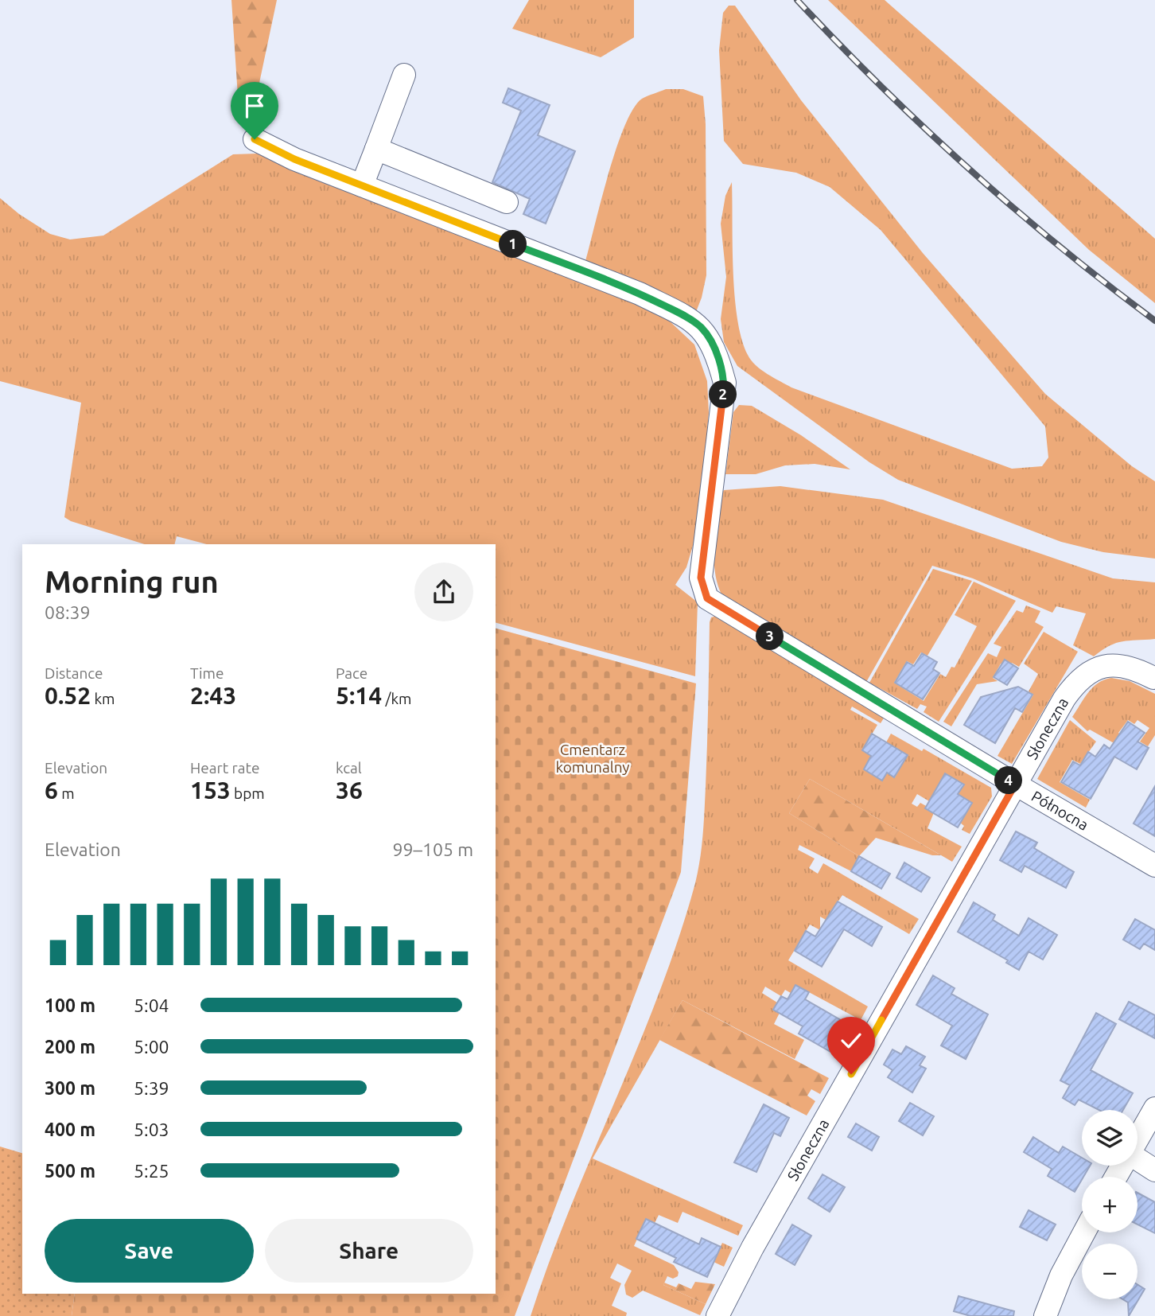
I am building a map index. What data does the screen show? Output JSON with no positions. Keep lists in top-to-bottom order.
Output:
{
  "streets": {
    "street": ["Słoneczna", "Północna"]
  },
  "crossings": [
    ["Słoneczna", "Północna"]
  ],
  "parks": ["Cmentarz komunalny"],
  "page": {
    "pins": [
      "1",
      "2",
      "3",
      "4"
    ],
    "heading": ["Morning run", "08:39"],
    "stats": [
      ["Distance", "0.52 km"],
      ["Time", "2:43"],
      ["Pace", "5:14 /km"],
      ["Elevation", "6 m"],
      ["Heart rate", "153 bpm"],
      ["kcal", "36"]
    ],
    "chart": ["Elevation", "99–105 m"],
    "list": [
      {
        "name": "100 m",
        "note": "5:04"
      },
      {
        "name": "200 m",
        "note": "5:00"
      },
      {
        "name": "300 m",
        "note": "5:39"
      },
      {
        "name": "400 m",
        "note": "5:03"
      },
      {
        "name": "500 m",
        "note": "5:25"
      }
    ],
    "map_buttons": ["+", "−"],
    "buttons": ["Save", "Share"]
  }
}
